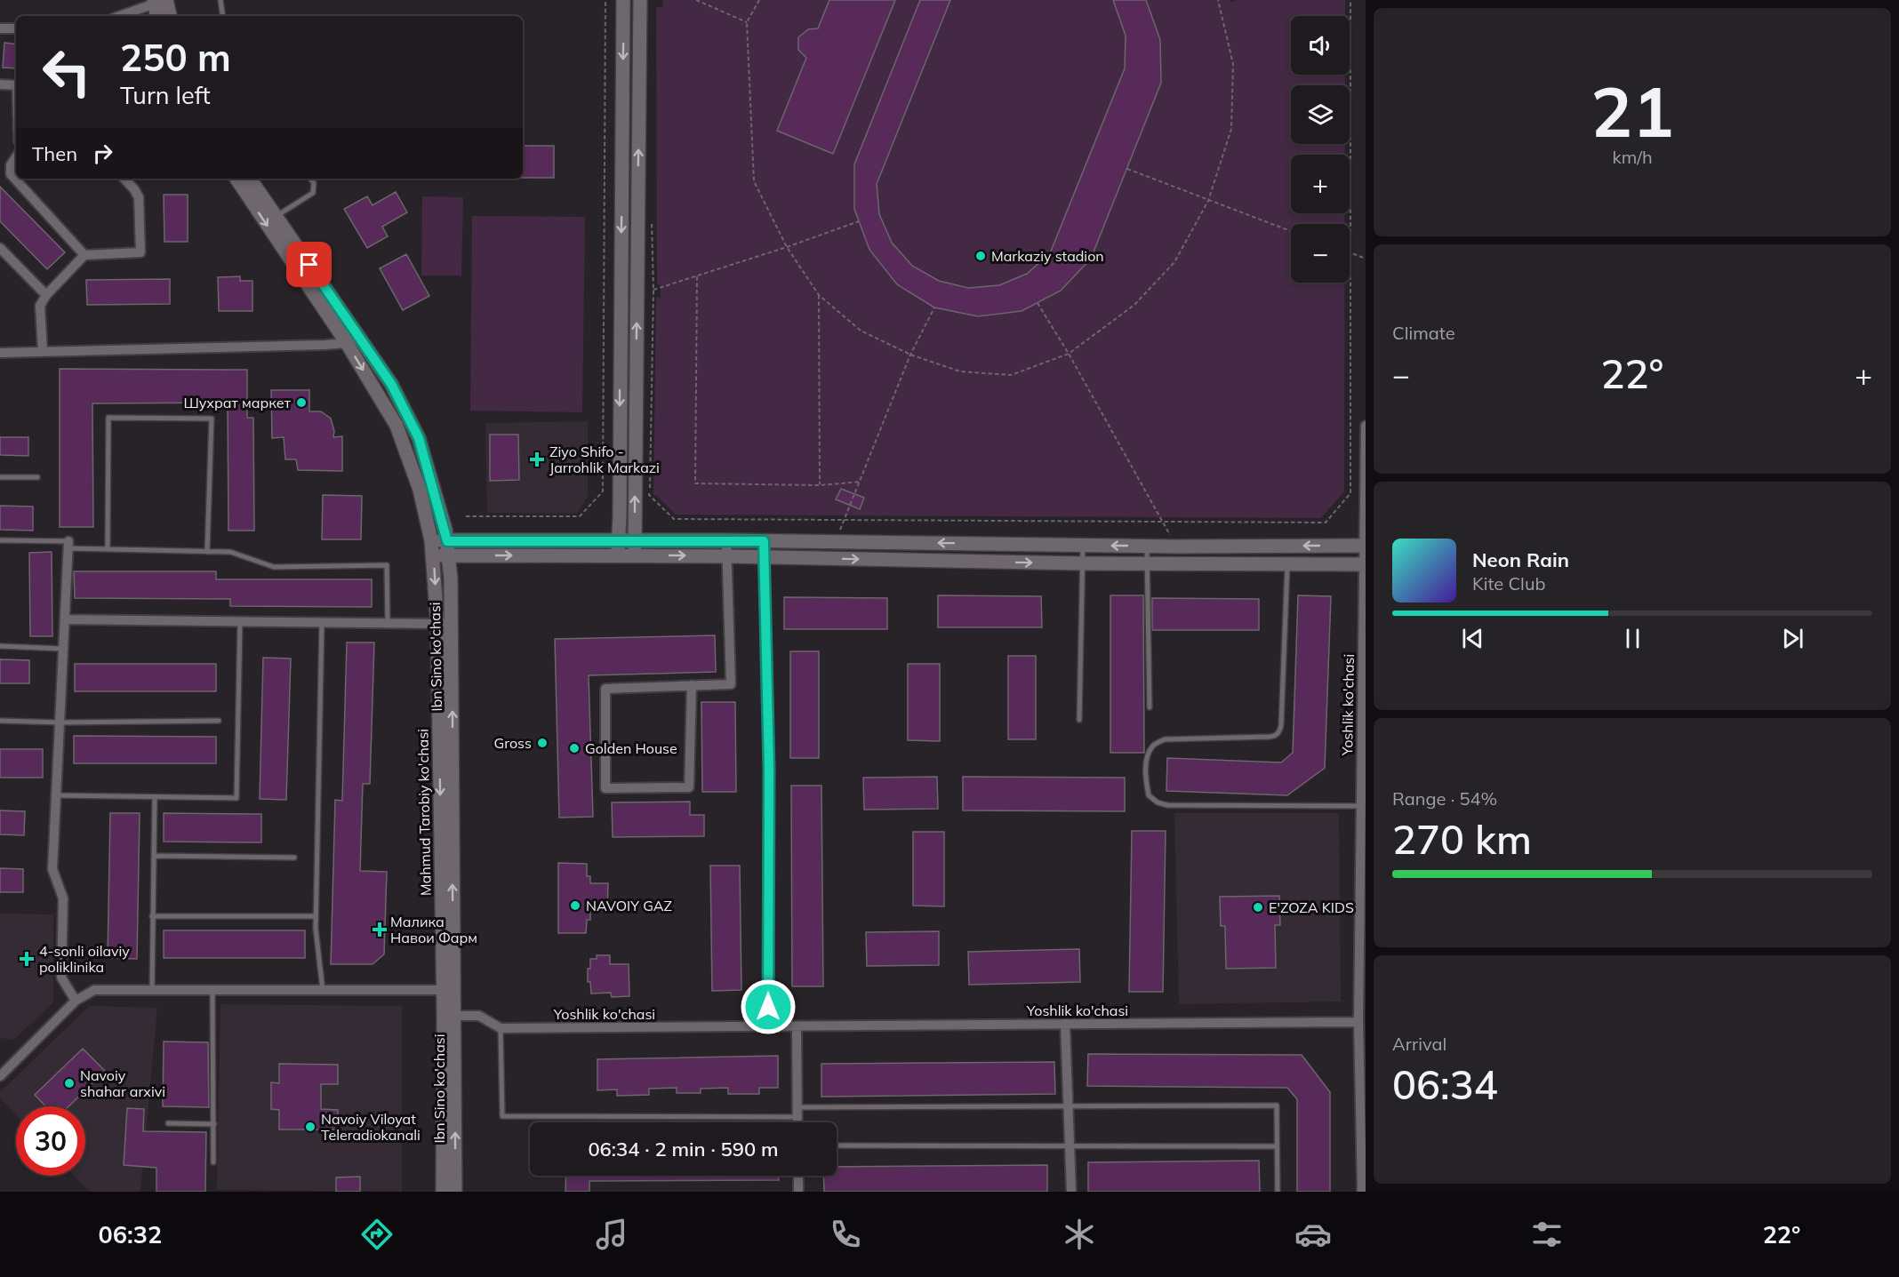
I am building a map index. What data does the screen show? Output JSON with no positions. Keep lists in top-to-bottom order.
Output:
{
  "streets": {
    "street": ["Ibn Sino ko'chasi", "Yoshlik ko'chasi", "Mahmud Tarobiy ko'chasi"]
  },
  "crossings": [
    ["Ibn Sino ko'chasi", "Yoshlik ko'chasi"],
    ["Ibn Sino ko'chasi", "Mahmud Tarobiy ko'chasi"],
    ["Yoshlik ko'chasi", "Mahmud Tarobiy ko'chasi"]
  ],
  "one_way": ["Ibn Sino ko'chasi", "Mahmud Tarobiy ko'chasi"],
  "places": {
    "other": [
      "Markaziy stadion",
      "Шухрат маркет",
      "Gross",
      "Golden House",
      "NAVOIY GAZ",
      "E'ZOZA KIDS",
      "Navoiy shahar arxivi",
      "Navoiy Viloyat Teleradiokanali"
    ],
    "health": ["Ziyo Shifo - Jarrohlik Markazi", "Малика Навои Фарм", "4-sonli oilaviy poliklinika"]
  },
  "page": {
    "tile": [
      ["21", "km/h"],
      "Climate",
      ["Range · 54%", "270 km"],
      ["Arrival", "06:34"]
    ],
    "map_buttons": ["+", "−"],
    "turn": ["250 m", "Turn left"],
    "then": "Then",
    "heat": ["−", "22°", "+"],
    "song": ["Neon Rain", "Kite Club"],
    "limit": "30",
    "trip": "06:34 · 2 min · 590 m",
    "tabs": ["06:32", "22°"]
  }
}
